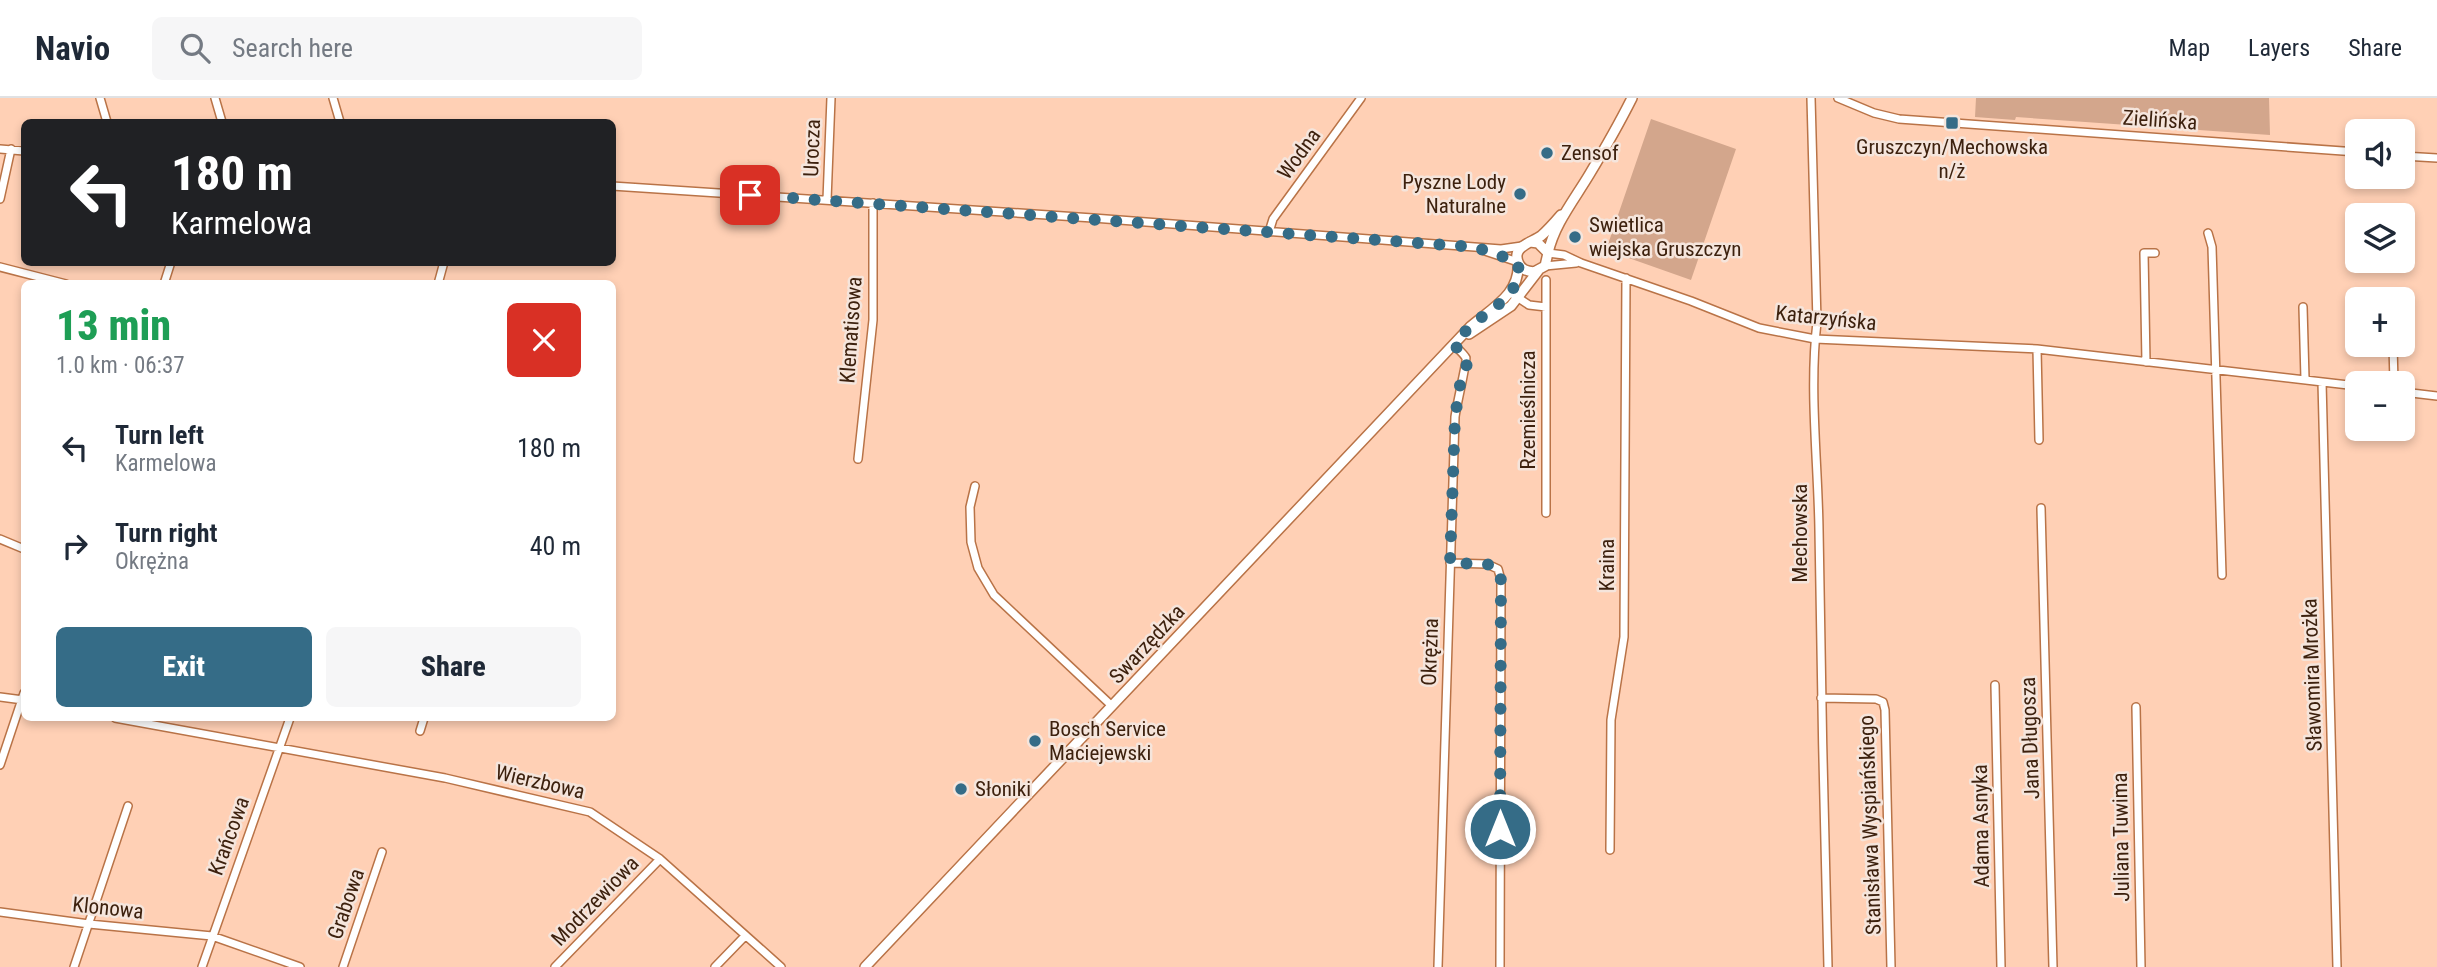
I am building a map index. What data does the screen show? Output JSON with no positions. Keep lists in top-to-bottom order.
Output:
{
  "streets": {
    "street": [
      "Zielińska",
      "Urocza",
      "Wodna",
      "Katarzyńska",
      "Klematisowa",
      "Rzemieślnicza",
      "Mechowska",
      "Kraina",
      "Swarzędzka",
      "Okrężna",
      "Sławomira Mrożka",
      "Jana Długosza",
      "Wierzbowa",
      "Stanisława Wyspiańskiego",
      "Adama Asnyka",
      "Krańcowa",
      "Juliana Tuwima",
      "Modrzewiowa",
      "Grabowa",
      "Klonowa"
    ]
  },
  "crossings": [
    ["Katarzyńska", "Mechowska"],
    ["Katarzyńska", "Kraina"],
    ["Katarzyńska", "Swarzędzka"],
    ["Katarzyńska", "Sławomira Mrożka"],
    ["Mechowska", "Stanisława Wyspiańskiego"],
    ["Swarzędzka", "Okrężna"],
    ["Wierzbowa", "Krańcowa"],
    ["Wierzbowa", "Modrzewiowa"],
    ["Krańcowa", "Klonowa"]
  ],
  "places": {
    "transit": ["Gruszczyn/Mechowska n/ż"],
    "other": [
      "Zensof",
      "Pyszne Lody Naturalne",
      "Swietlica wiejska Gruszczyn",
      "Bosch Service Maciejewski",
      "Słoniki"
    ]
  },
  "page": {
    "header": "Navio",
    "search": "Search here",
    "nav": ["Map", "Layers", "Share"],
    "map_buttons": ["+", "−"],
    "turn": ["180 m", "Karmelowa"],
    "heading": ["13 min", "1.0 km · 06:37"],
    "list": [
      {
        "name": "Turn left",
        "note": "Karmelowa",
        "value": "180 m"
      },
      {
        "name": "Turn right",
        "note": "Okrężna",
        "value": "40 m"
      }
    ],
    "buttons": ["Exit", "Share"]
  }
}
